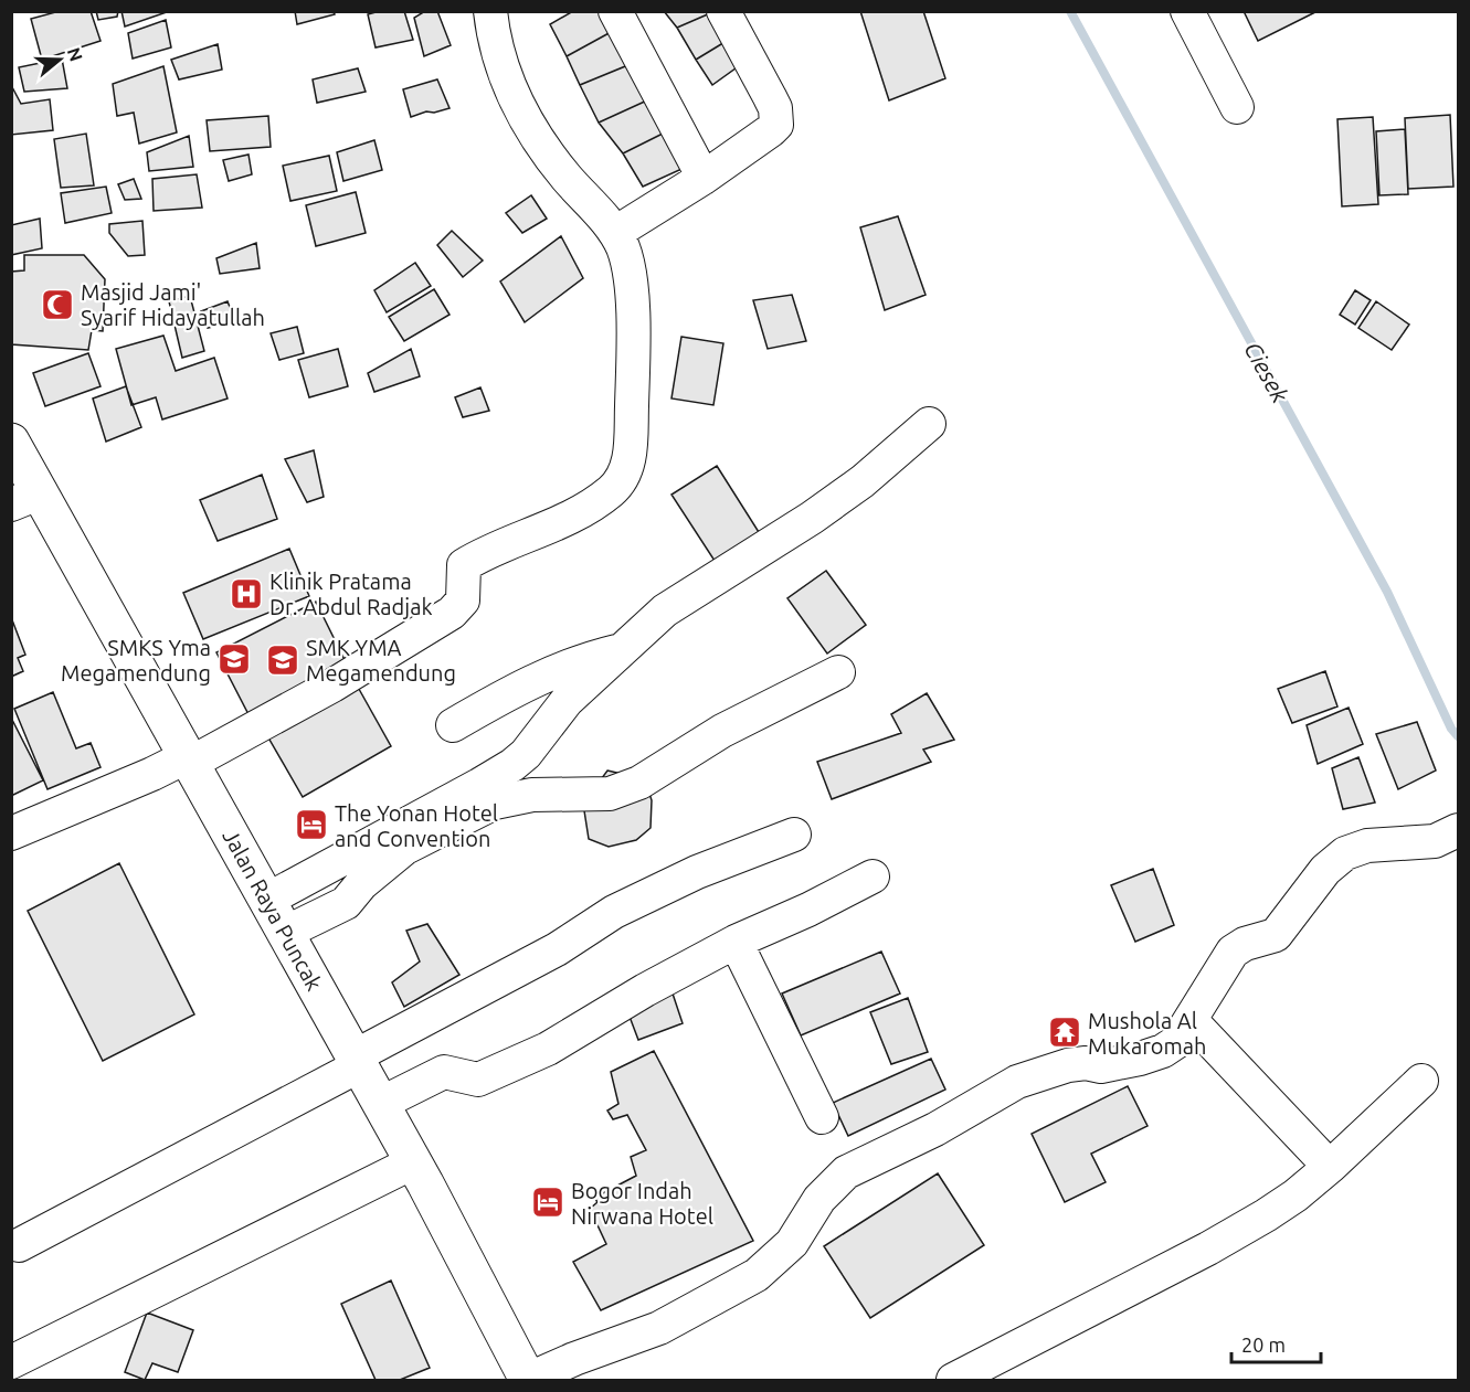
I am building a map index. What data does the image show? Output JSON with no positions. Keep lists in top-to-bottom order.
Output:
{
  "streets": {
    "highway": ["Jalan Raya Puncak"]
  },
  "water": ["Ciesek"],
  "places": {
    "mosque": ["Masjid Jami' Syarif Hidayatullah"],
    "hospital": ["Klinik Pratama Dr. Abdul Radjak"],
    "school or university": ["SMKS Yma Megamendung", "SMK YMA Megamendung"],
    "hotel": ["The Yonan Hotel and Convention", "Bogor Indah Nirwana Hotel"],
    "temple": ["Mushola Al Mukaromah"]
  },
  "scale_bar": "20 m",
  "north": "right"
}
